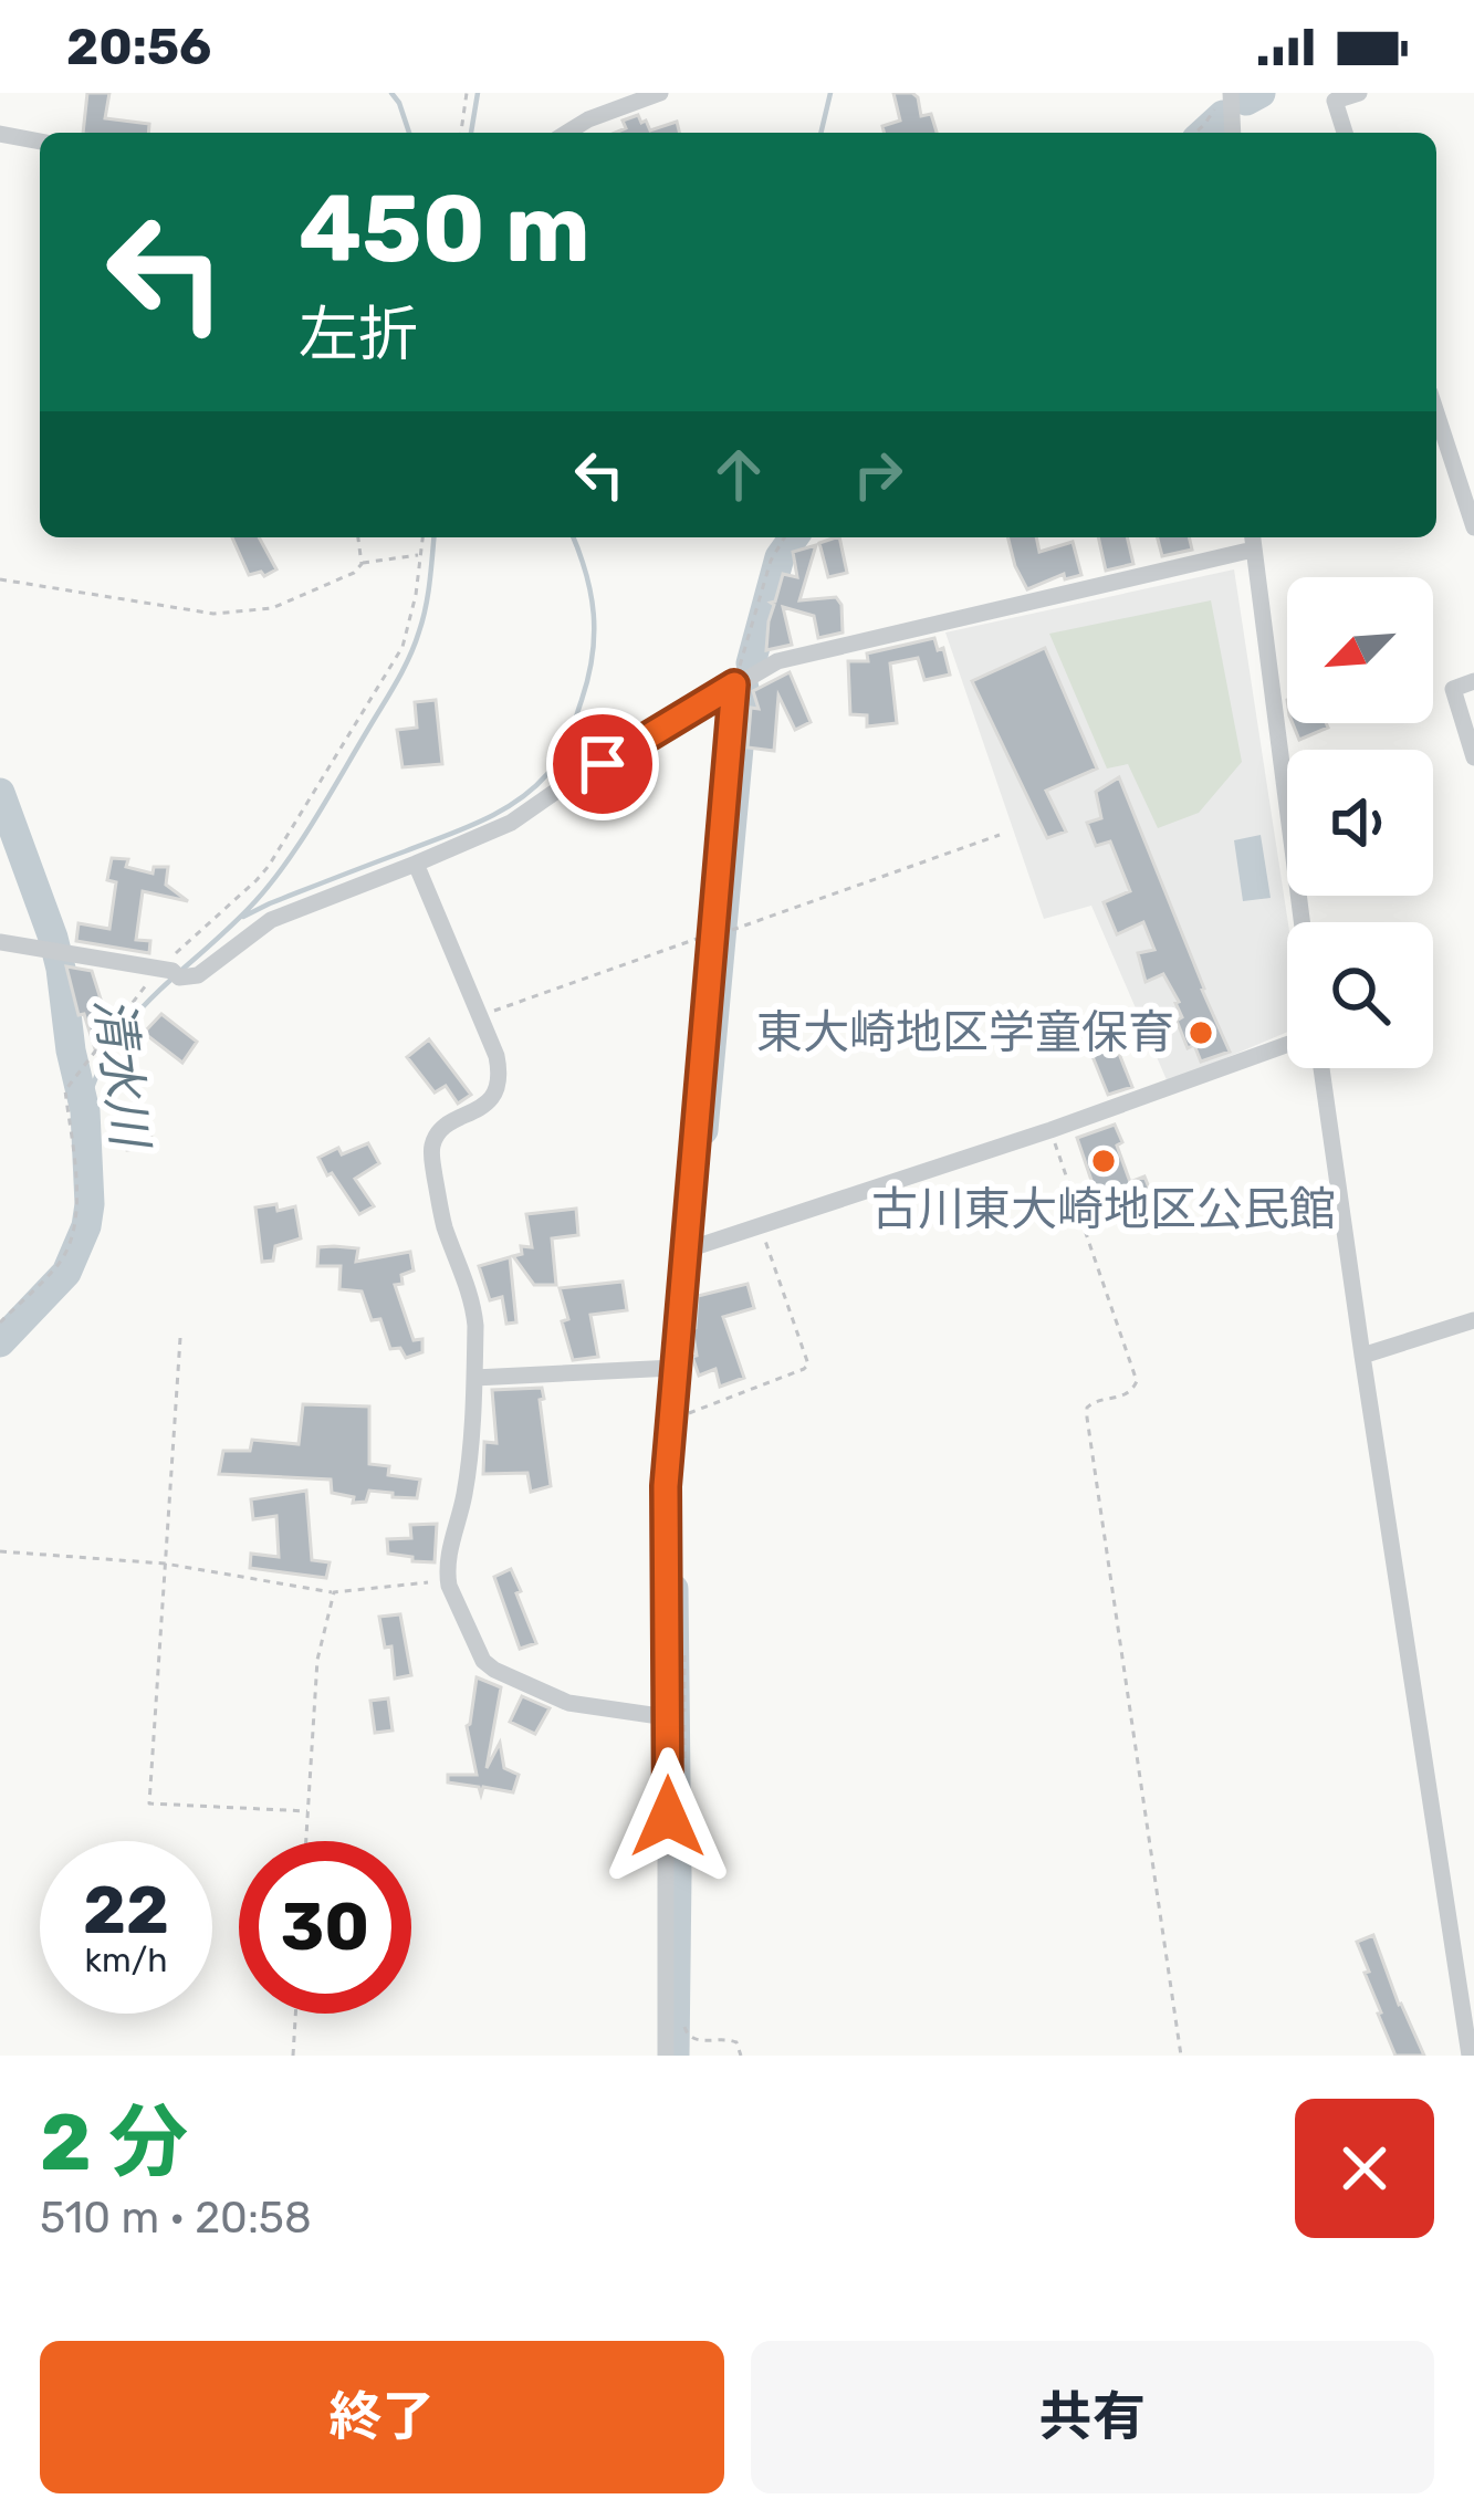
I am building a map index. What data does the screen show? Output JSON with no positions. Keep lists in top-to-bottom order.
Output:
{
  "water": ["清水川"],
  "places": ["東大崎地区学童保育", "古川東大崎地区公民館"],
  "north": "bottom left",
  "page": {
    "status": "20:56",
    "turn": ["450 m", "左折"],
    "speed": "22 km/h",
    "limit": "30",
    "heading": ["2 分", "510 m · 20:58"],
    "buttons": ["終了", "共有"]
  }
}
